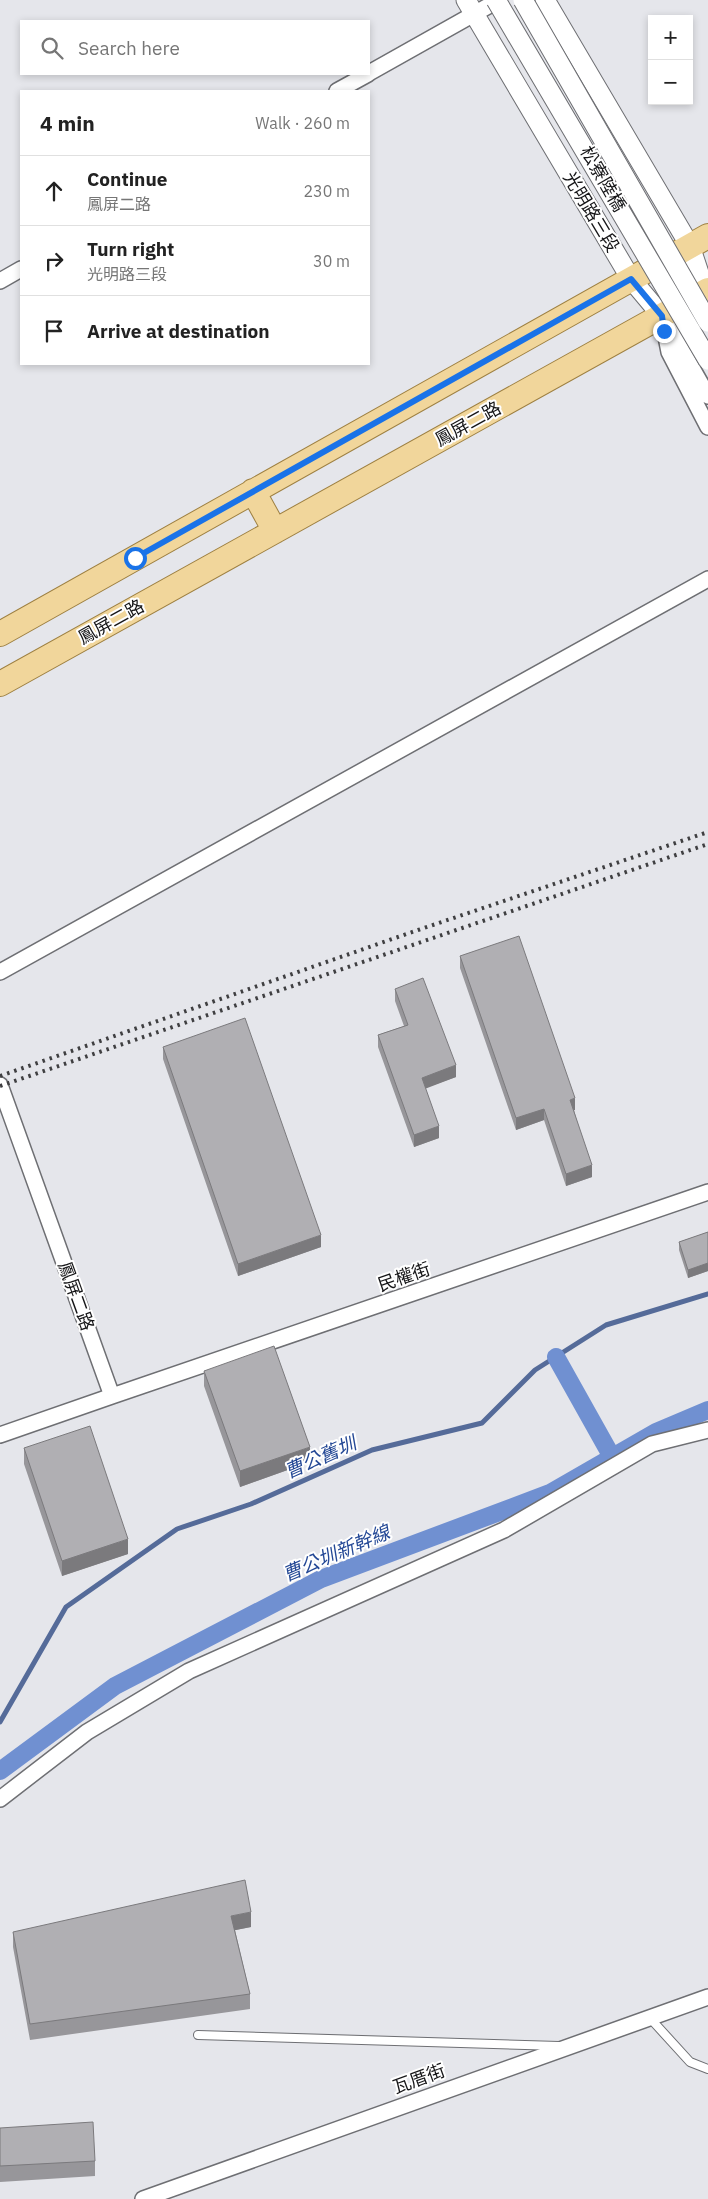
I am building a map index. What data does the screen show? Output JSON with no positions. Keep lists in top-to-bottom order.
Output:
{
  "streets": {
    "main road": ["鳳屏二路"],
    "street": [
      "松寮陸橋",
      "光明路三段",
      "民權街",
      "瓦厝街"
    ]
  },
  "crossings": [
    ["光明路三段", "鳳屏二路"],
    ["鳳屏二路", "民權街"]
  ],
  "water": ["曹公舊圳", "曹公圳新幹線"],
  "page": {
    "map_buttons": ["+", "−"],
    "search": "Search here",
    "heading": ["4 min", "Walk · 260 m"],
    "list": [
      ["Continue", "鳳屏二路", "230 m"],
      ["Turn right", "光明路三段", "30 m"],
      "Arrive at destination"
    ]
  }
}
